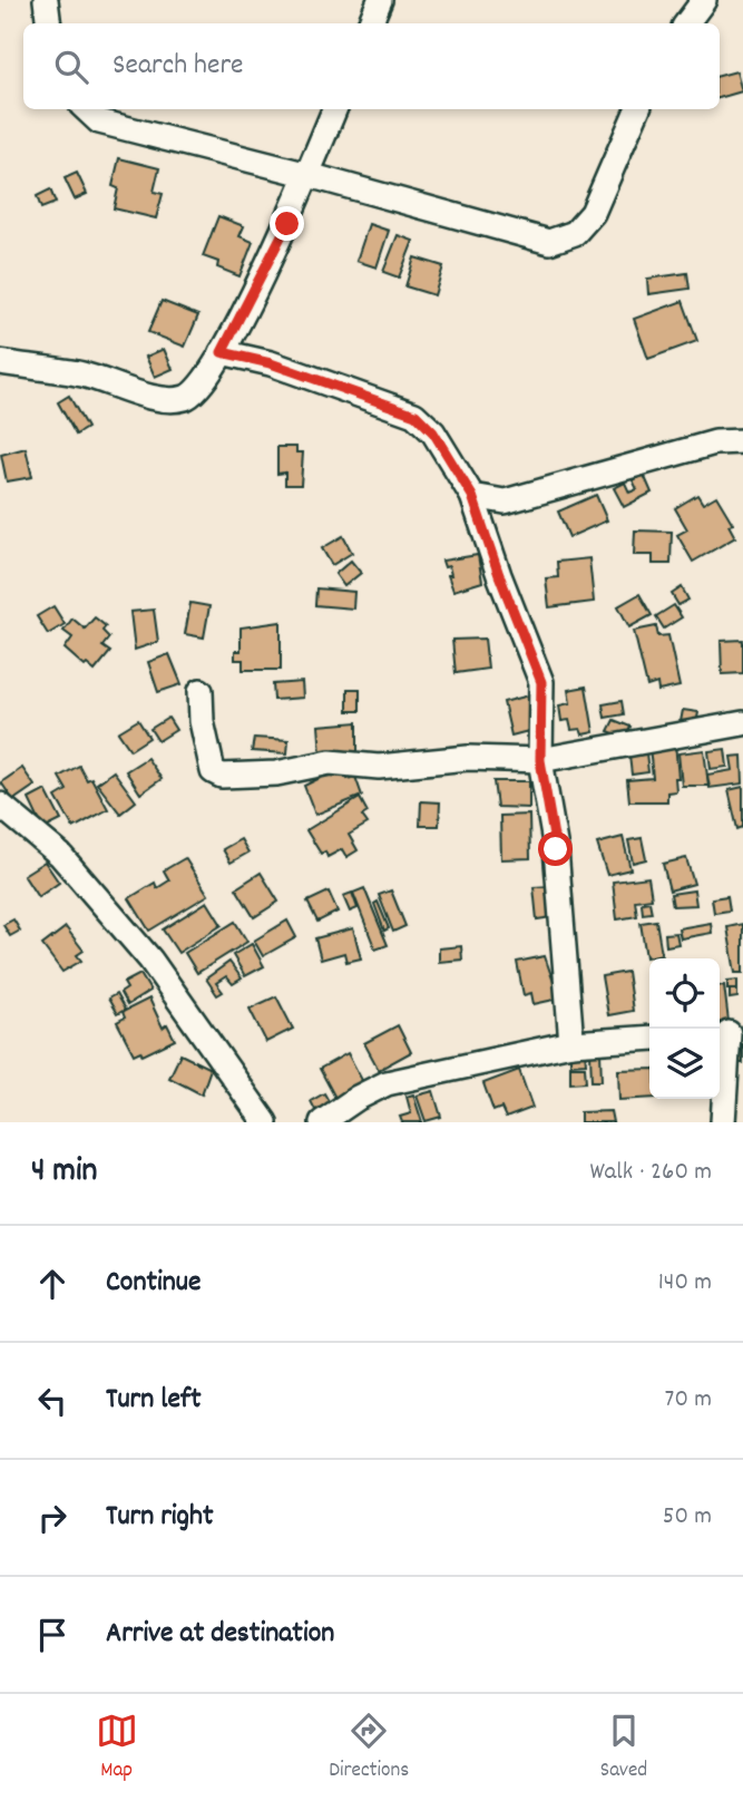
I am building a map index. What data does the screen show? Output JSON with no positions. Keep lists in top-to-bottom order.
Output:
{
  "page": {
    "search": "Search here",
    "heading": ["4 min", "Walk · 260 m"],
    "list": [
      ["Continue", "140 m"],
      ["Turn left", "70 m"],
      ["Turn right", "50 m"],
      "Arrive at destination"
    ],
    "nav": ["Map", "Directions", "Saved"]
  }
}
